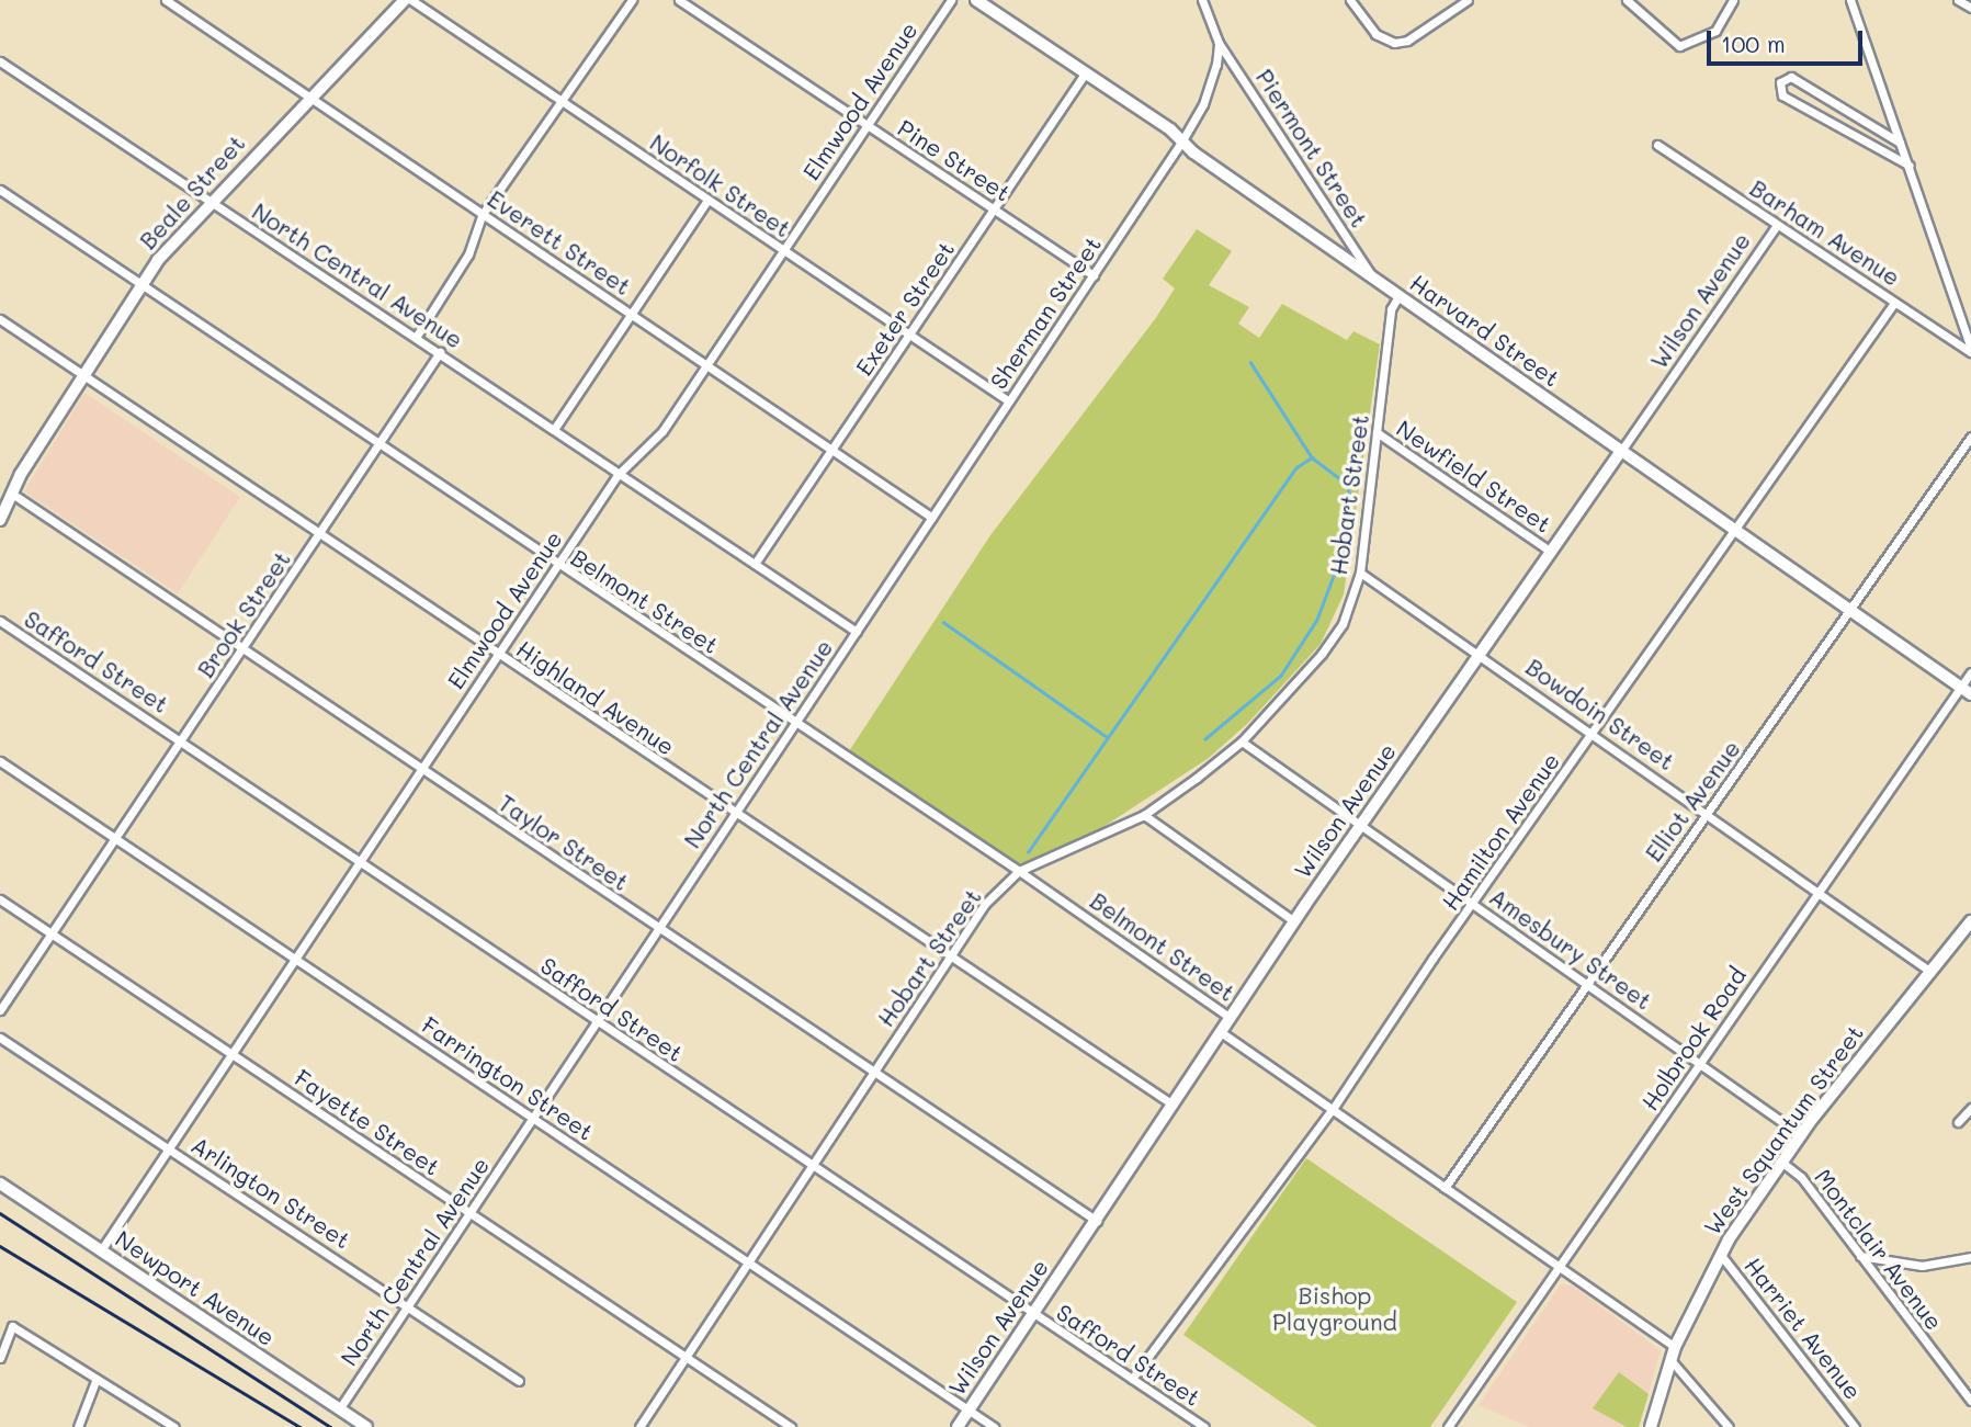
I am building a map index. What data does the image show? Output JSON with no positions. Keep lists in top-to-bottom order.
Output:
{
  "streets": {
    "main road": ["Beale Street", "West Squantum Street", "Newport Avenue"],
    "street": [
      "Elmwood Avenue",
      "Piermont Street",
      "Pine Street",
      "Norfolk Street",
      "Barham Avenue",
      "Everett Street",
      "North Central Avenue",
      "Wilson Avenue",
      "Exeter Street",
      "Sherman Street",
      "Harvard Street",
      "Newfield Street",
      "Hobart Street",
      "Belmont Street",
      "Brook Street",
      "Safford Street",
      "Highland Avenue",
      "Bowdoin Street",
      "Elliot Avenue",
      "Hamilton Avenue",
      "Taylor Street",
      "Amesbury Street",
      "Holbrook Road",
      "Farrington Street",
      "Fayette Street",
      "Arlington Street",
      "Montclair Avenue",
      "Harriet Avenue"
    ]
  },
  "crossings": [
    ["Elmwood Avenue", "Pine Street"],
    ["Elmwood Avenue", "Norfolk Street"],
    ["Elmwood Avenue", "Everett Street"],
    ["Elmwood Avenue", "North Central Avenue"],
    ["Elmwood Avenue", "Belmont Street"],
    ["Elmwood Avenue", "Safford Street"],
    ["Elmwood Avenue", "Highland Avenue"],
    ["Elmwood Avenue", "Taylor Street"],
    ["Elmwood Avenue", "Farrington Street"],
    ["Elmwood Avenue", "Fayette Street"],
    ["Elmwood Avenue", "Arlington Street"],
    ["Elmwood Avenue", "Newport Avenue"],
    ["Piermont Street", "Sherman Street"],
    ["Piermont Street", "Harvard Street"],
    ["Pine Street", "Exeter Street"],
    ["Pine Street", "Sherman Street"],
    ["Norfolk Street", "Exeter Street"],
    ["Norfolk Street", "Sherman Street"],
    ["Beale Street", "Everett Street"],
    ["Beale Street", "North Central Avenue"],
    ["Beale Street", "Belmont Street"],
    ["Beale Street", "Highland Avenue"],
    ["Beale Street", "Taylor Street"],
    ["Barham Avenue", "Wilson Avenue"],
    ["Barham Avenue", "Hamilton Avenue"],
    ["Everett Street", "Exeter Street"],
    ["Everett Street", "Sherman Street"],
    ["North Central Avenue", "Exeter Street"],
    ["North Central Avenue", "Sherman Street"],
    ["North Central Avenue", "Belmont Street"],
    ["North Central Avenue", "Brook Street"],
    ["North Central Avenue", "Safford Street"],
    ["North Central Avenue", "Highland Avenue"],
    ["North Central Avenue", "Taylor Street"],
    ["North Central Avenue", "Farrington Street"],
    ["North Central Avenue", "Fayette Street"],
    ["North Central Avenue", "Arlington Street"],
    ["North Central Avenue", "Newport Avenue"],
    ["Wilson Avenue", "Harvard Street"],
    ["Wilson Avenue", "Newfield Street"],
    ["Wilson Avenue", "Belmont Street"],
    ["Wilson Avenue", "Safford Street"],
    ["Wilson Avenue", "Highland Avenue"],
    ["Wilson Avenue", "Bowdoin Street"],
    ["Wilson Avenue", "Taylor Street"],
    ["Wilson Avenue", "Amesbury Street"],
    ["Wilson Avenue", "Farrington Street"],
    ["Exeter Street", "Harvard Street"],
    ["Sherman Street", "Harvard Street"],
    ["Harvard Street", "Hobart Street"],
    ["Harvard Street", "Elliot Avenue"],
    ["Harvard Street", "Hamilton Avenue"],
    ["Harvard Street", "Holbrook Road"],
    ["Newfield Street", "Hobart Street"],
    ["Hobart Street", "Belmont Street"],
    ["Hobart Street", "Safford Street"],
    ["Hobart Street", "Highland Avenue"],
    ["Hobart Street", "Bowdoin Street"],
    ["Hobart Street", "Taylor Street"],
    ["Hobart Street", "Amesbury Street"],
    ["Hobart Street", "Farrington Street"],
    ["Hobart Street", "Fayette Street"],
    ["Belmont Street", "Brook Street"],
    ["Belmont Street", "Elliot Avenue"],
    ["Belmont Street", "Hamilton Avenue"],
    ["Belmont Street", "Holbrook Road"],
    ["Belmont Street", "West Squantum Street"],
    ["Brook Street", "Safford Street"],
    ["Brook Street", "Highland Avenue"],
    ["Brook Street", "Taylor Street"],
    ["Brook Street", "Farrington Street"],
    ["Brook Street", "Fayette Street"],
    ["Safford Street", "Hamilton Avenue"],
    ["Bowdoin Street", "Elliot Avenue"],
    ["Bowdoin Street", "Hamilton Avenue"],
    ["Bowdoin Street", "Holbrook Road"],
    ["Bowdoin Street", "West Squantum Street"],
    ["Elliot Avenue", "Amesbury Street"],
    ["Hamilton Avenue", "Amesbury Street"],
    ["Amesbury Street", "Holbrook Road"],
    ["Amesbury Street", "West Squantum Street"],
    ["West Squantum Street", "Montclair Avenue"],
    ["West Squantum Street", "Harriet Avenue"]
  ],
  "parks": ["Bishop Playground"],
  "scale_bar": "100 m"
}
